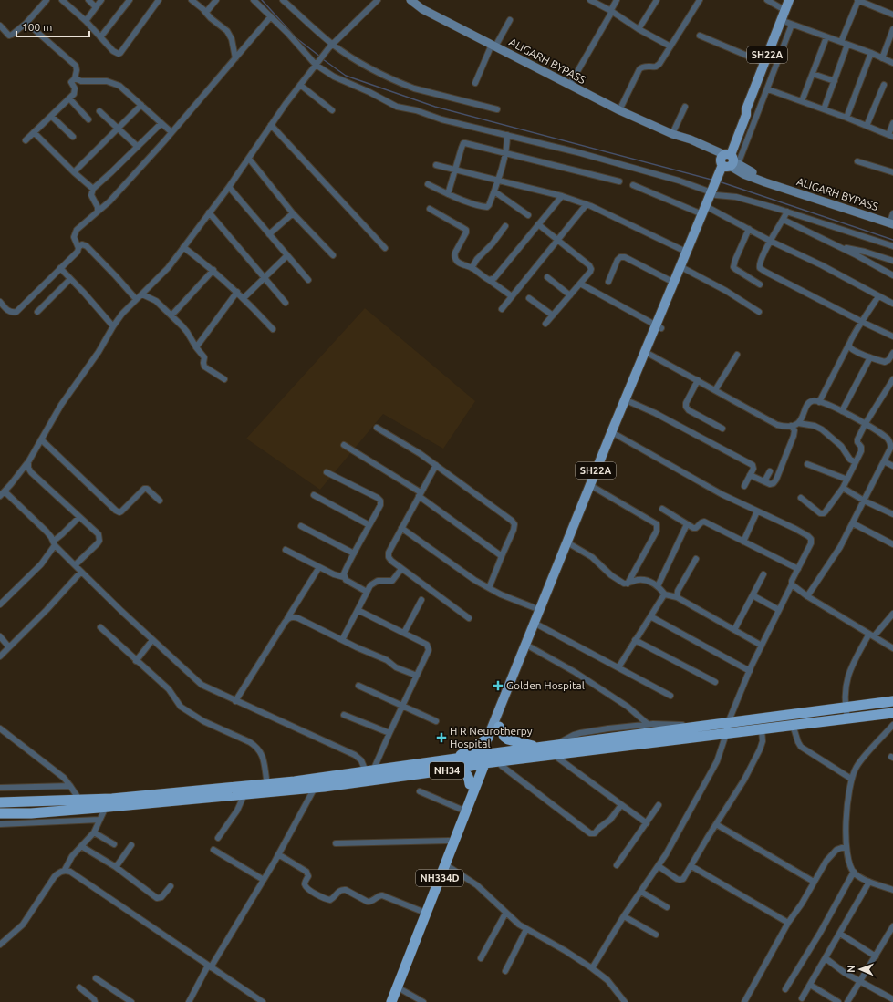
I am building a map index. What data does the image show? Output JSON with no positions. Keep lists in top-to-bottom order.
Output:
{
  "streets": {
    "highway": ["NH34", "NH334D"],
    "main road": ["SH22A", "ALIGARH BYPASS"]
  },
  "crossings": [
    ["SH22A", "ALIGARH BYPASS"],
    ["SH22A", "NH34"],
    ["SH22A", "NH334D"],
    ["NH34", "NH334D"]
  ],
  "places": {
    "health": ["Golden Hospital", "H R Neurotherpy Hospital"]
  },
  "scale_bar": "100 m",
  "north": "left"
}
